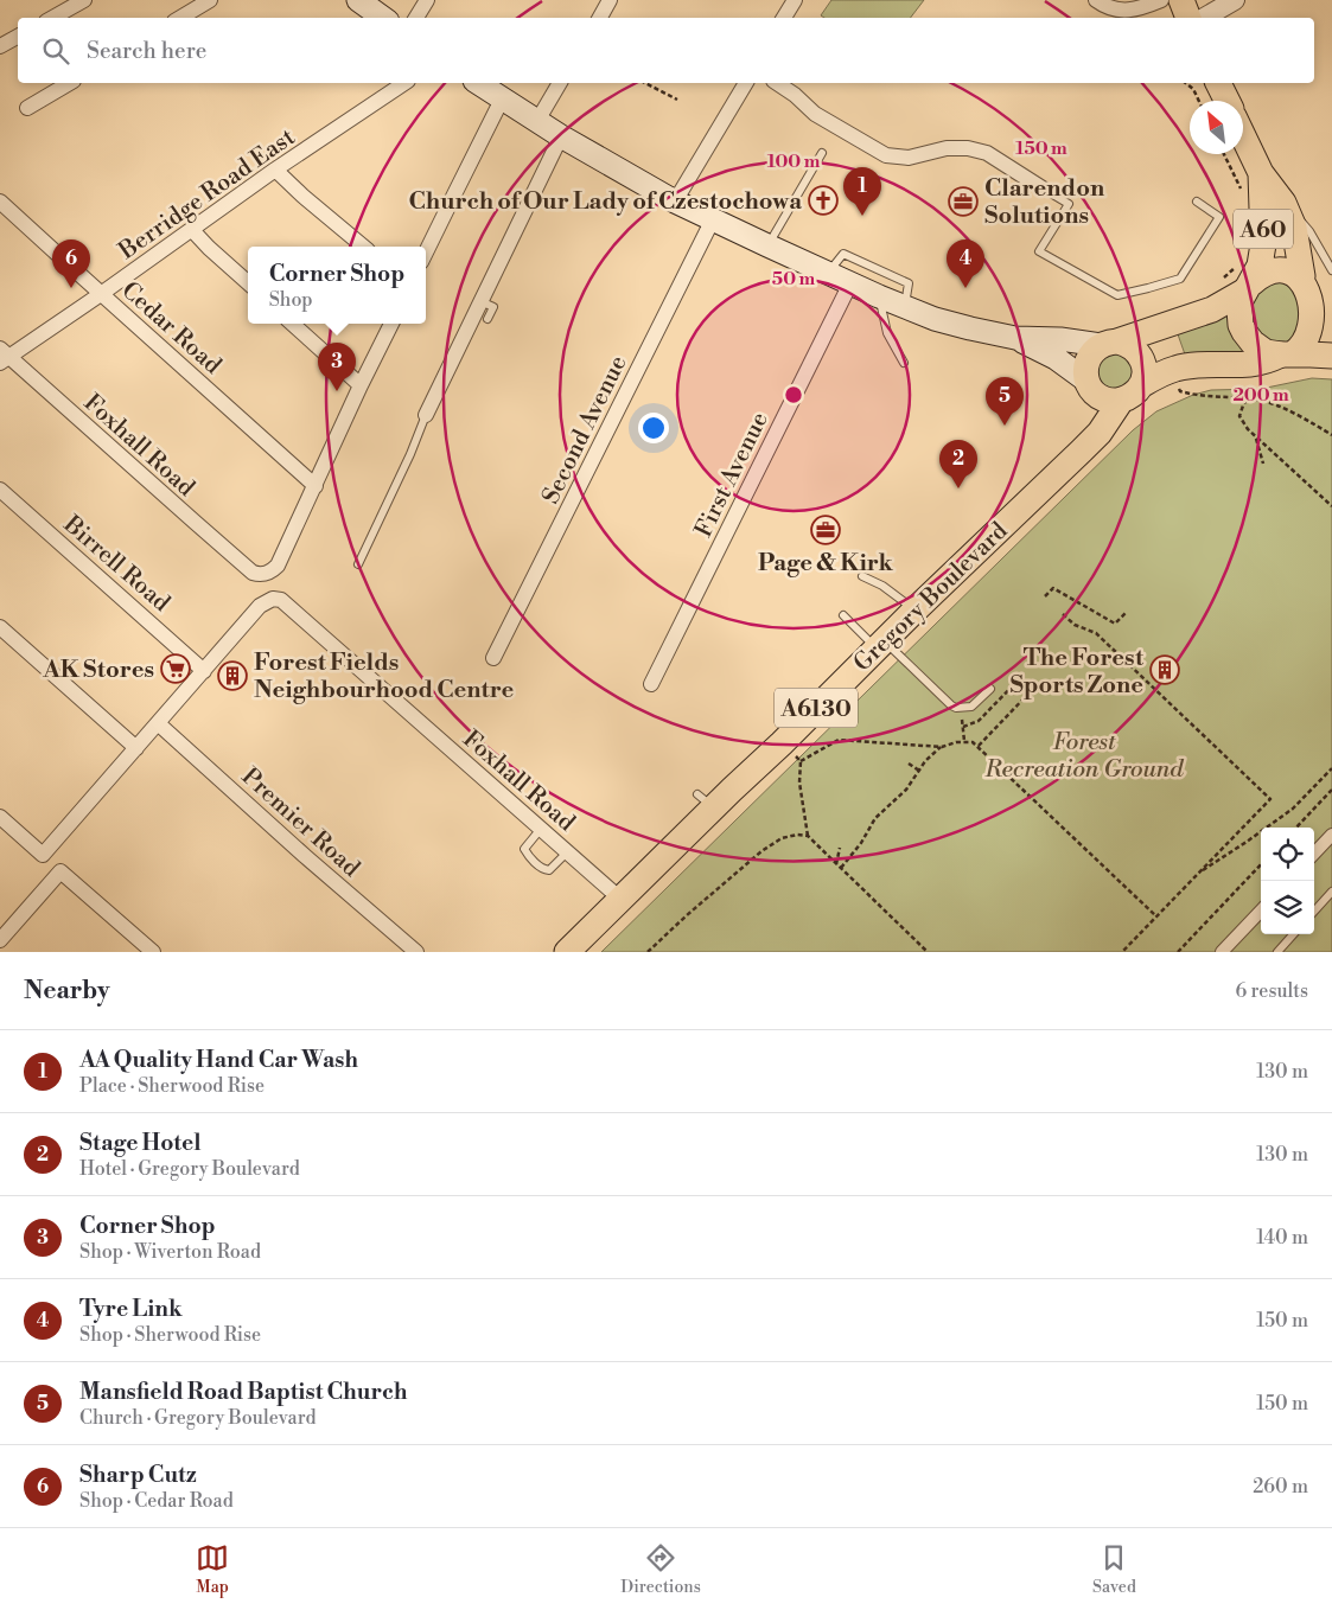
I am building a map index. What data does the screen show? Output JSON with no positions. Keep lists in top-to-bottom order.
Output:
{
  "streets": {
    "main road": ["A60", "Gregory Boulevard", "A6130"],
    "street": [
      "Berridge Road East",
      "Cedar Road",
      "Second Avenue",
      "Foxhall Road",
      "First Avenue",
      "Birrell Road",
      "Premier Road"
    ]
  },
  "crossings": [
    ["Berridge Road East", "Cedar Road"],
    ["Berridge Road East", "Foxhall Road"],
    ["A60", "Gregory Boulevard"],
    ["Cedar Road", "Foxhall Road"],
    ["Foxhall Road", "Birrell Road"],
    ["Foxhall Road", "Gregory Boulevard"]
  ],
  "parks": ["Forest Recreation Ground"],
  "places": {
    "church": ["Church of Our Lady of Czestochowa"],
    "office": ["Clarendon Solutions", "Page & Kirk"],
    "supermarket": ["AK Stores"],
    "building": ["The Forest Sports Zone", "Forest Fields Neighbourhood Centre"]
  },
  "north": "top left",
  "page": {
    "search": "Search here",
    "pins": [
      "1",
      "4",
      "6",
      "3",
      "5",
      "2"
    ],
    "popup": ["Corner Shop", "Shop"],
    "heading": ["Nearby", "6 results"],
    "list": [
      {
        "mark": "1",
        "name": "AA Quality Hand Car Wash",
        "note": "Place · Sherwood Rise",
        "value": "130 m"
      },
      {
        "mark": "2",
        "name": "Stage Hotel",
        "note": "Hotel · Gregory Boulevard",
        "value": "130 m"
      },
      {
        "mark": "3",
        "name": "Corner Shop",
        "note": "Shop · Wiverton Road",
        "value": "140 m"
      },
      {
        "mark": "4",
        "name": "Tyre Link",
        "note": "Shop · Sherwood Rise",
        "value": "150 m"
      },
      {
        "mark": "5",
        "name": "Mansfield Road Baptist Church",
        "note": "Church · Gregory Boulevard",
        "value": "150 m"
      },
      {
        "mark": "6",
        "name": "Sharp Cutz",
        "note": "Shop · Cedar Road",
        "value": "260 m"
      }
    ],
    "nav": ["Map", "Directions", "Saved"]
  },
  "rings": [
    "150 m",
    "100 m",
    "50 m",
    "200 m"
  ]
}
